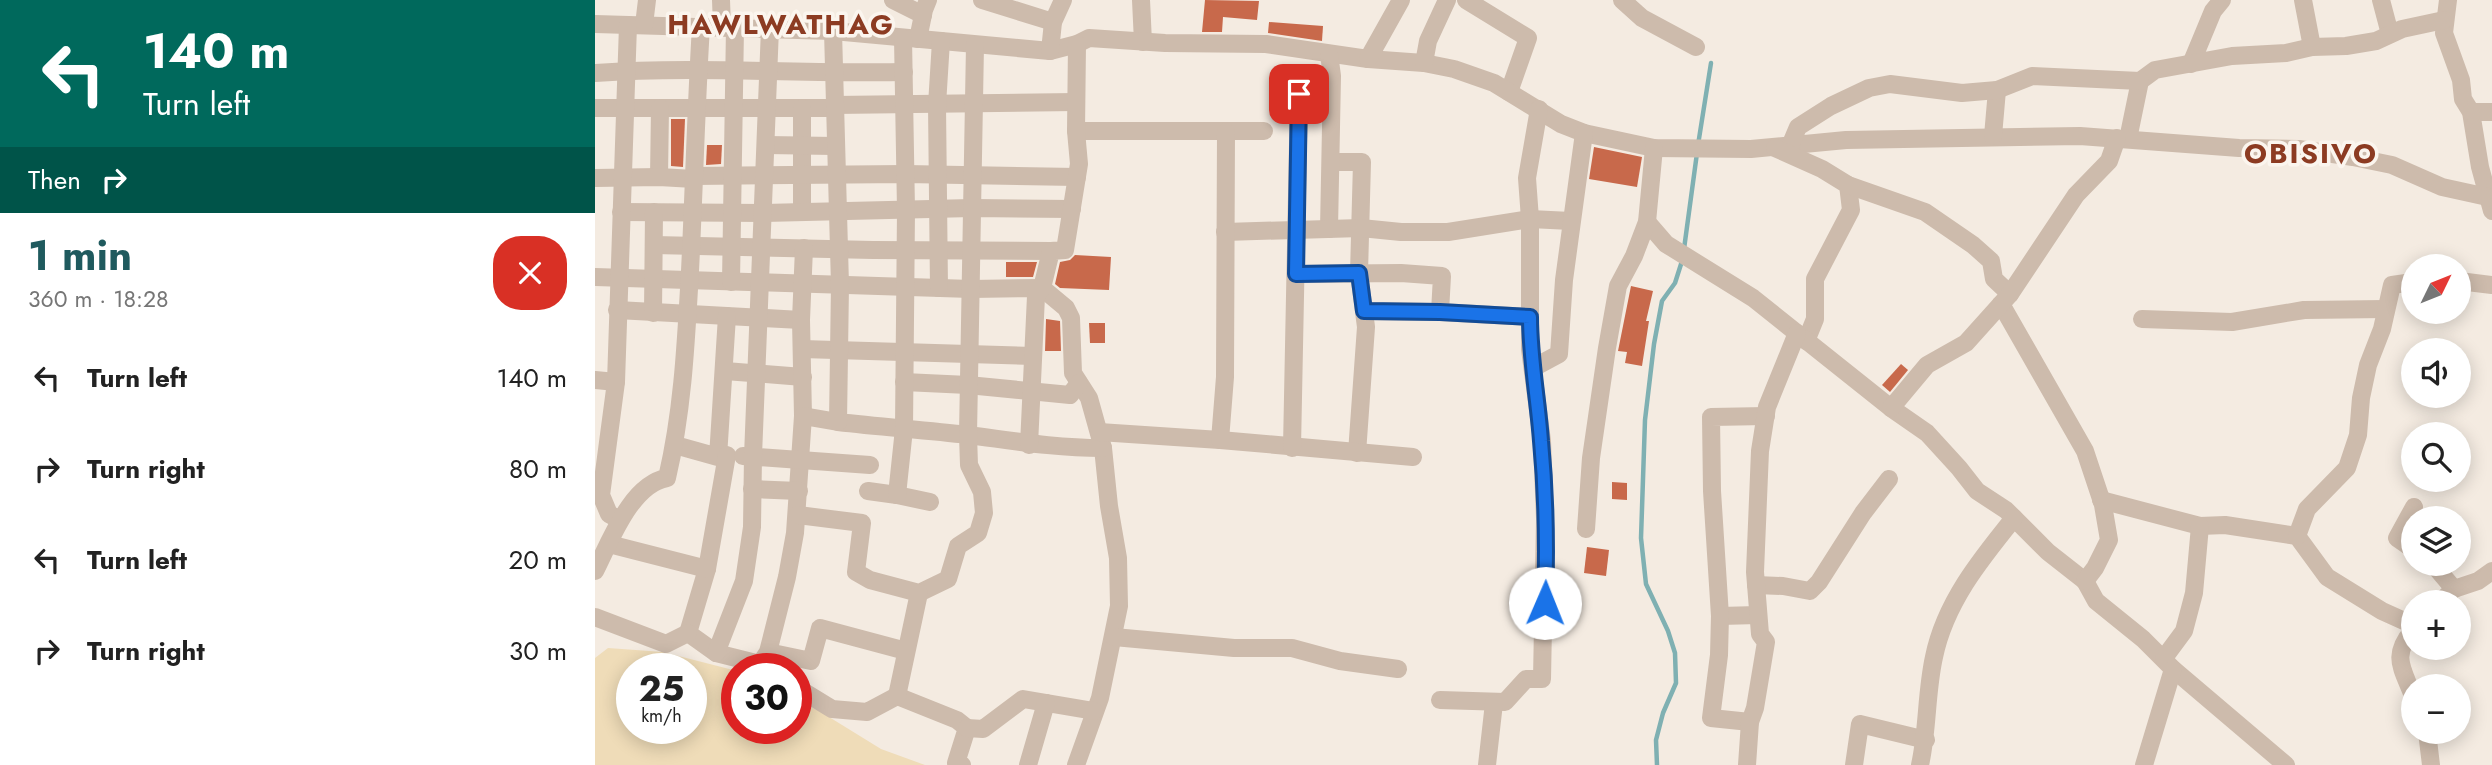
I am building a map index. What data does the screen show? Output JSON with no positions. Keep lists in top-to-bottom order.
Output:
{
  "districts": ["HAWLWATHAG", "OBISIVO"],
  "north": "top right",
  "page": {
    "turn": ["140 m", "Turn left"],
    "then": "Then",
    "heading": ["1 min", "360 m · 18:28"],
    "map_buttons": ["+", "−"],
    "list": [
      {
        "name": "Turn left",
        "value": "140 m"
      },
      {
        "name": "Turn right",
        "value": "80 m"
      },
      {
        "name": "Turn left",
        "value": "20 m"
      },
      {
        "name": "Turn right",
        "value": "30 m"
      }
    ],
    "speed": "25 km/h",
    "limit": "30"
  }
}
